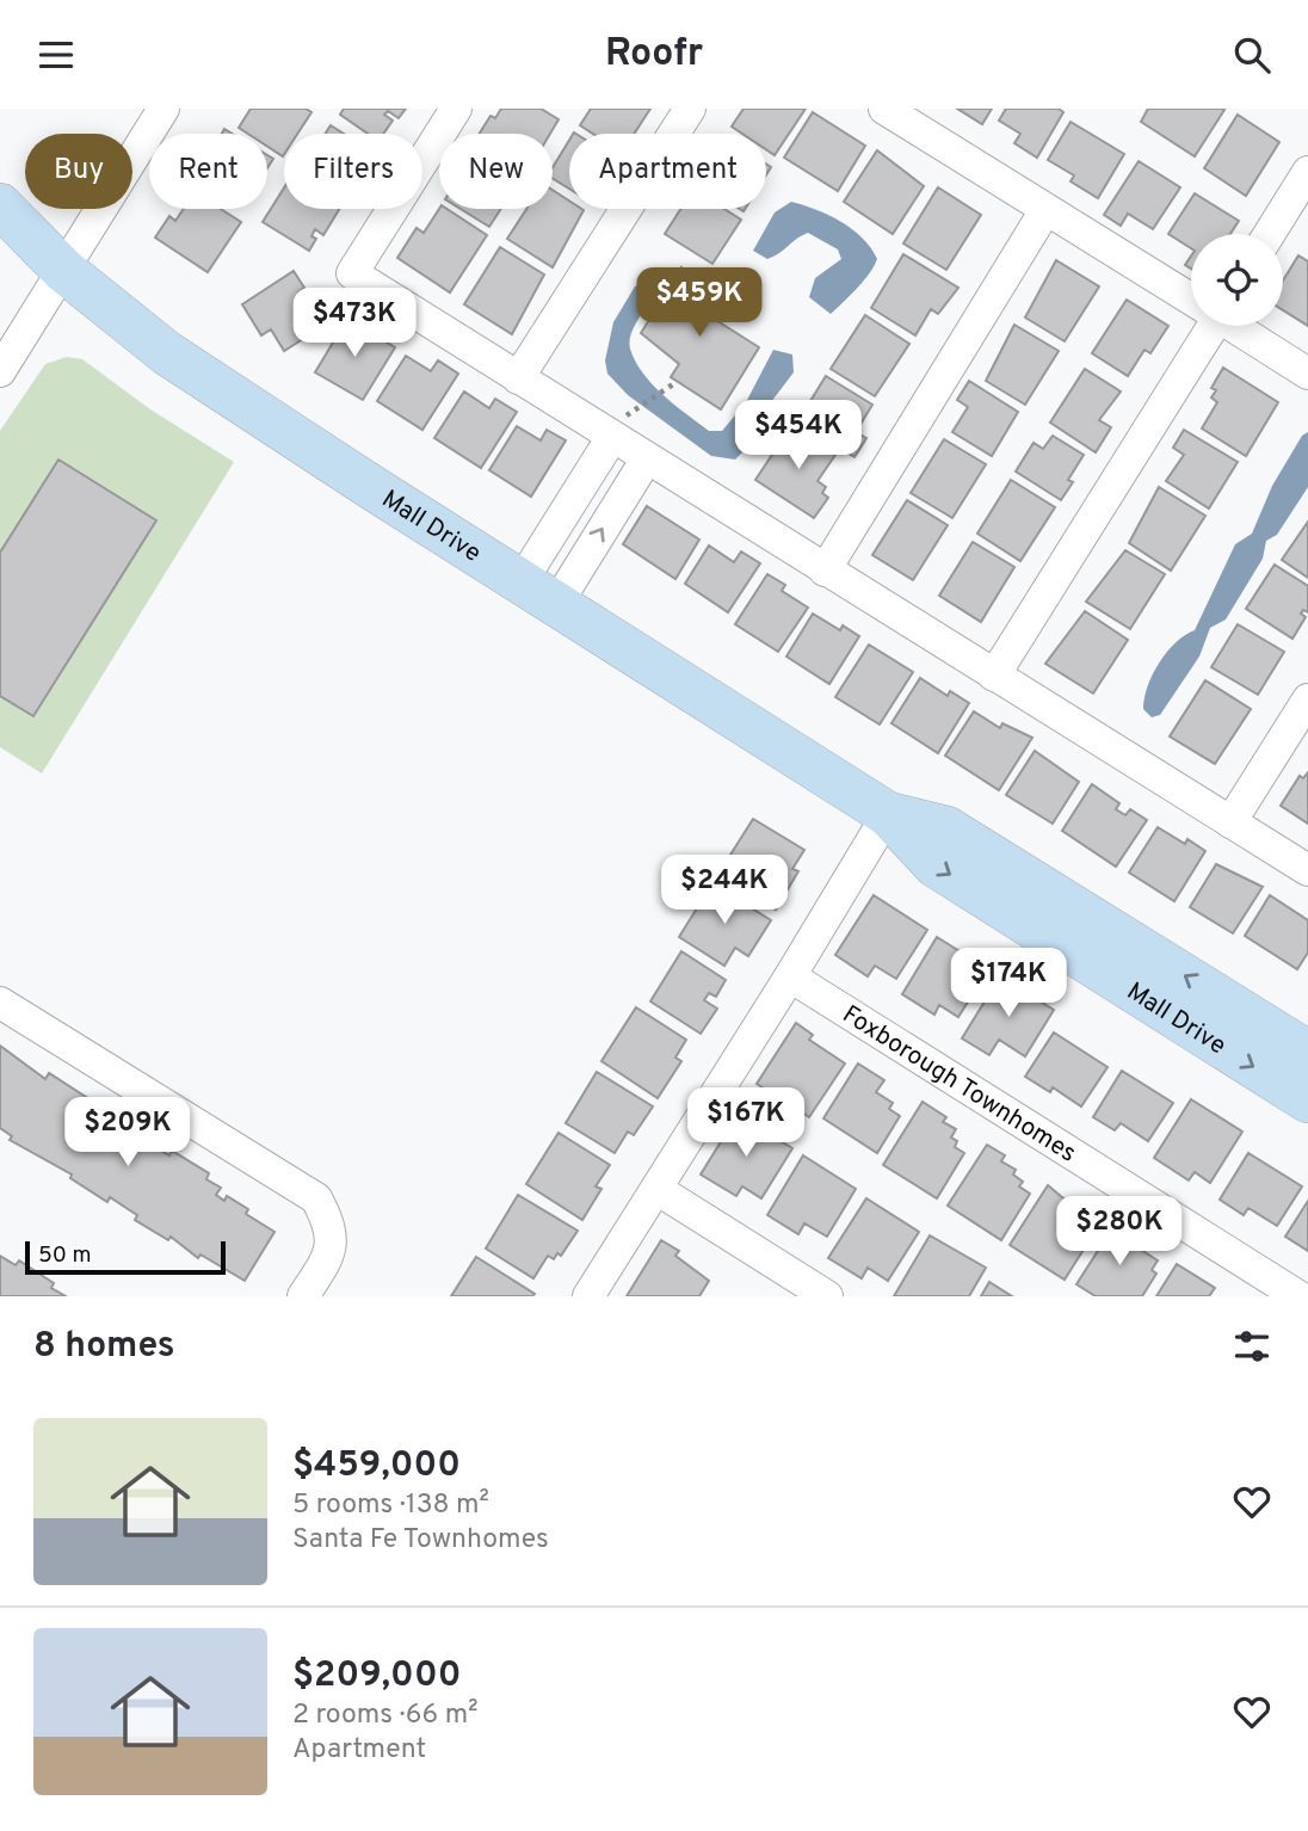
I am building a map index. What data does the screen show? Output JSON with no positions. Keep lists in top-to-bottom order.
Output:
{
  "streets": {
    "main road": ["Mall Drive"],
    "street": ["Foxborough Townhomes"]
  },
  "scale_bar": "50 m",
  "page": {
    "header": "Roofr",
    "chip": [
      "Buy",
      "Rent",
      "Filters",
      "New",
      "Apartment"
    ],
    "price": [
      "$459K",
      "$473K",
      "$454K",
      "$244K",
      "$174K",
      "$167K",
      "$209K",
      "$280K"
    ],
    "scale": "50 m",
    "heading": "8 homes",
    "list": [
      {
        "name": "$459,000",
        "note": "5 rooms · 138 m² · Santa Fe Townhomes"
      },
      {
        "name": "$209,000",
        "note": "2 rooms · 66 m² · Apartment"
      }
    ]
  }
}
